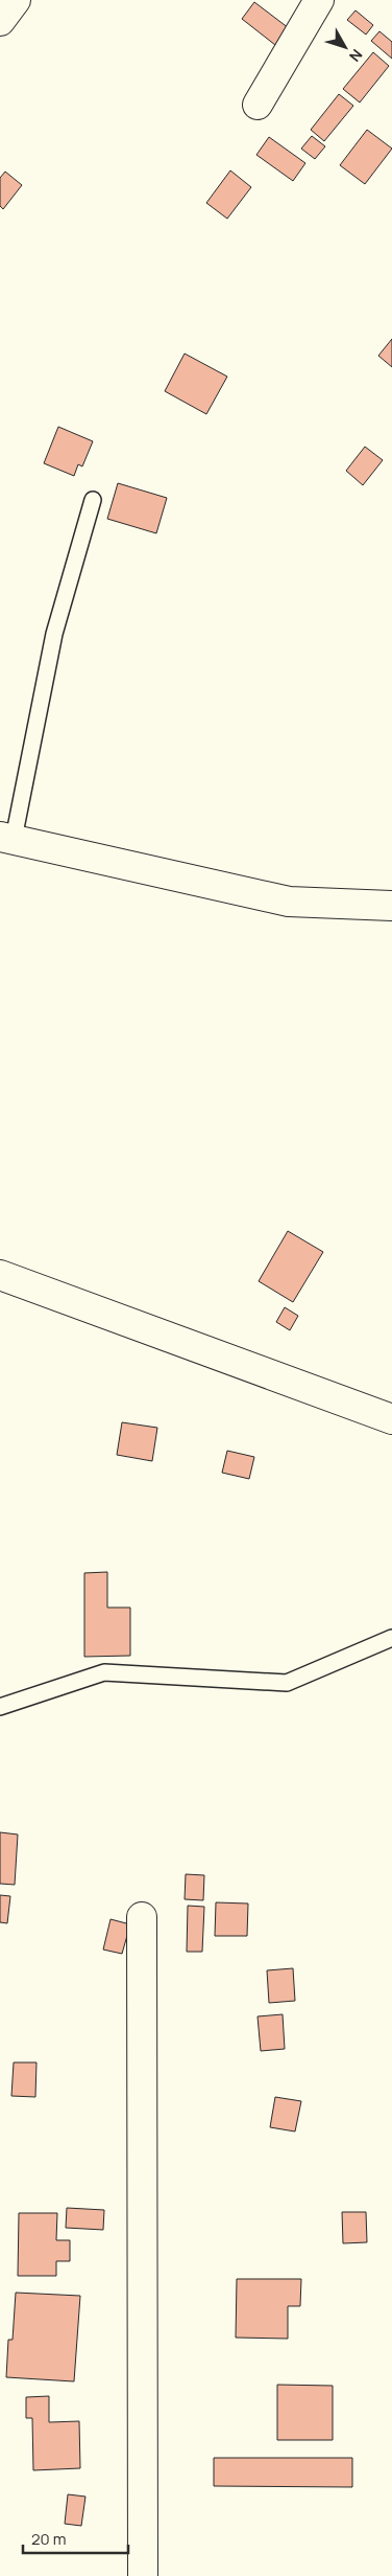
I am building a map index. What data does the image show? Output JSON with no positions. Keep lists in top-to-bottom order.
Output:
{
  "scale_bar": "20 m",
  "north": "bottom right"
}
